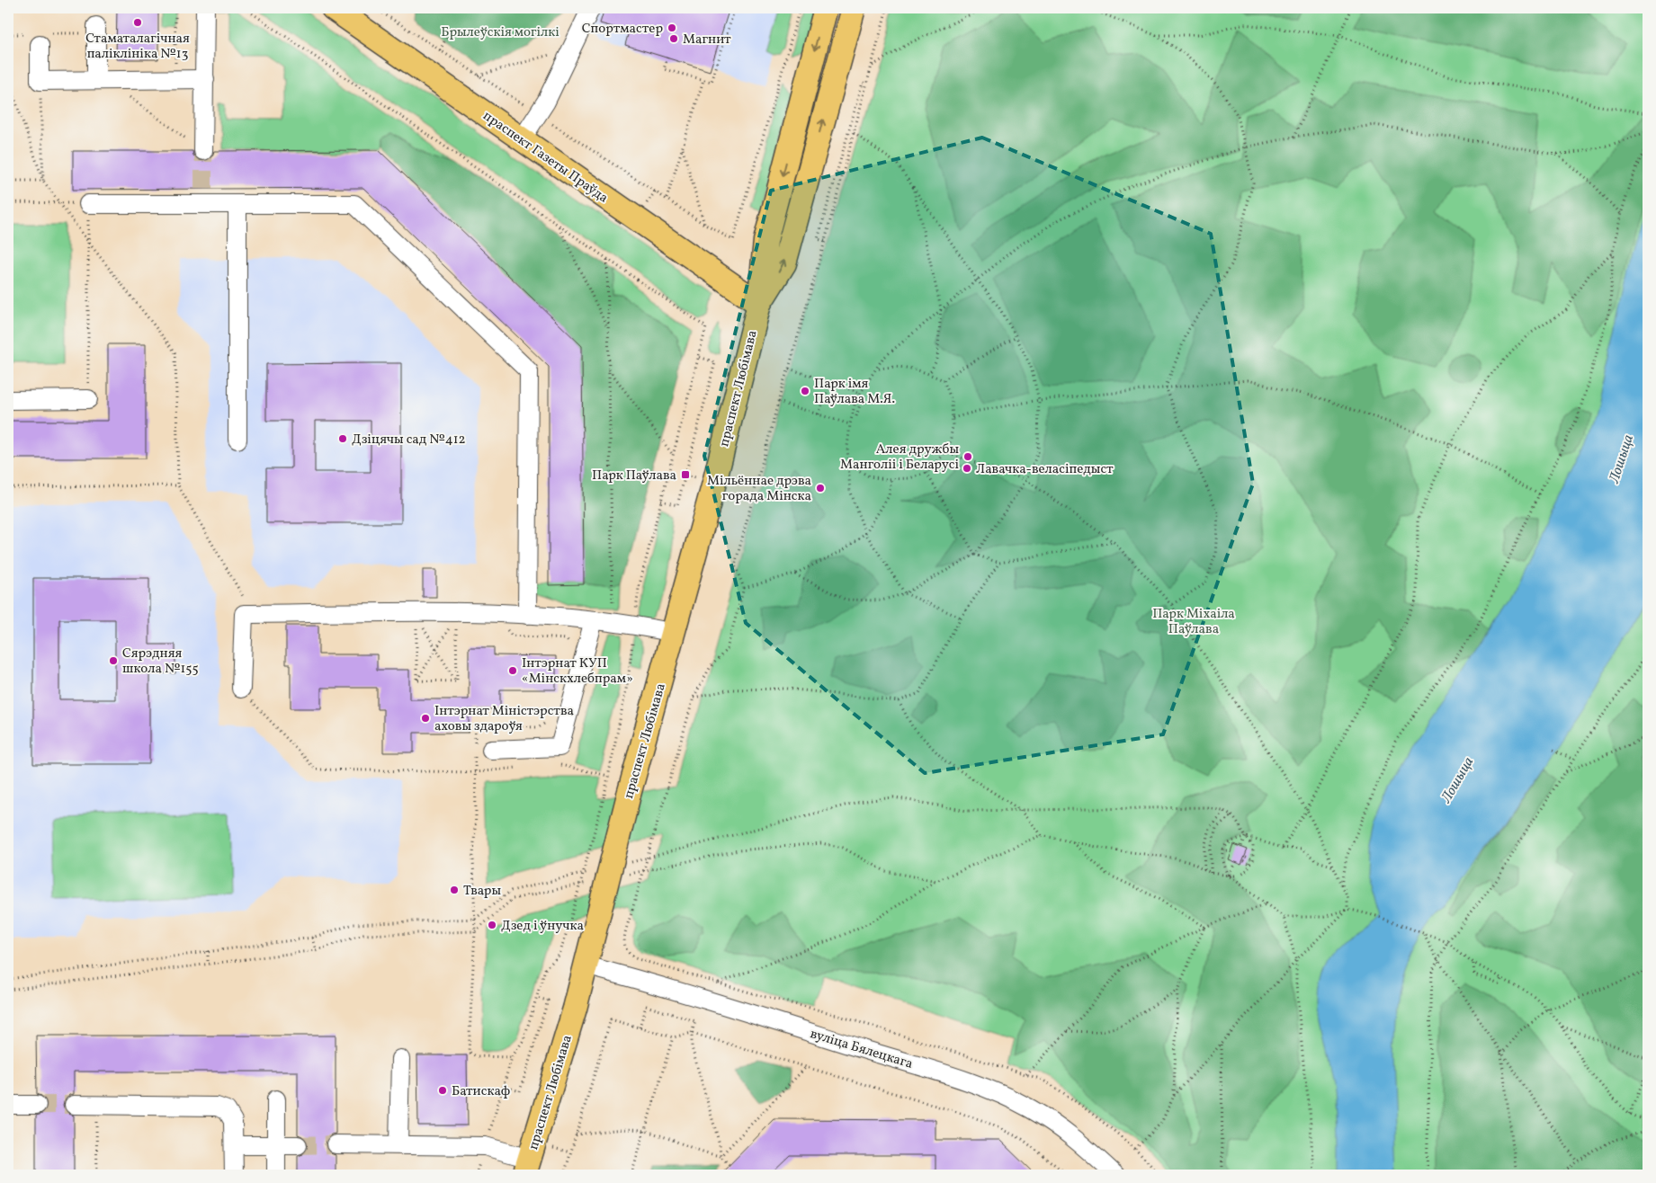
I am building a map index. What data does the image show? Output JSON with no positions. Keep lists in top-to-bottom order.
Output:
{
  "streets": {
    "main road": ["праспект Газеты Праўда", "праспект Любімава"],
    "street": ["вуліца Бялецкага"]
  },
  "crossings": [
    ["праспект Газеты Праўда", "праспект Любімава"],
    ["праспект Любімава", "вуліца Бялецкага"]
  ],
  "water": ["Лошыца"],
  "parks": ["Брылеўскія могілкі", "Парк Міхаіла Паўлава"],
  "places": {
    "other": [
      "Стаматалагічная паліклініка №13",
      "Спортмастер",
      "Магнит",
      "Парк імя Паўлава М.Я.",
      "Дзіцячы сад №412",
      "Алея дружбы Манголіі і Беларусі",
      "Лавачка-веласіпедыст",
      "Мільённае дрэва горада Мінска",
      "Сярэдняя школа №155",
      "Інтэрнат КУП «Мінскхлебпрам»",
      "Інтэрнат Міністэрства аховы здароўя",
      "Твары",
      "Дзед і ўнучка",
      "Батискаф"
    ],
    "transit": ["Парк Паўлава"]
  }
}
